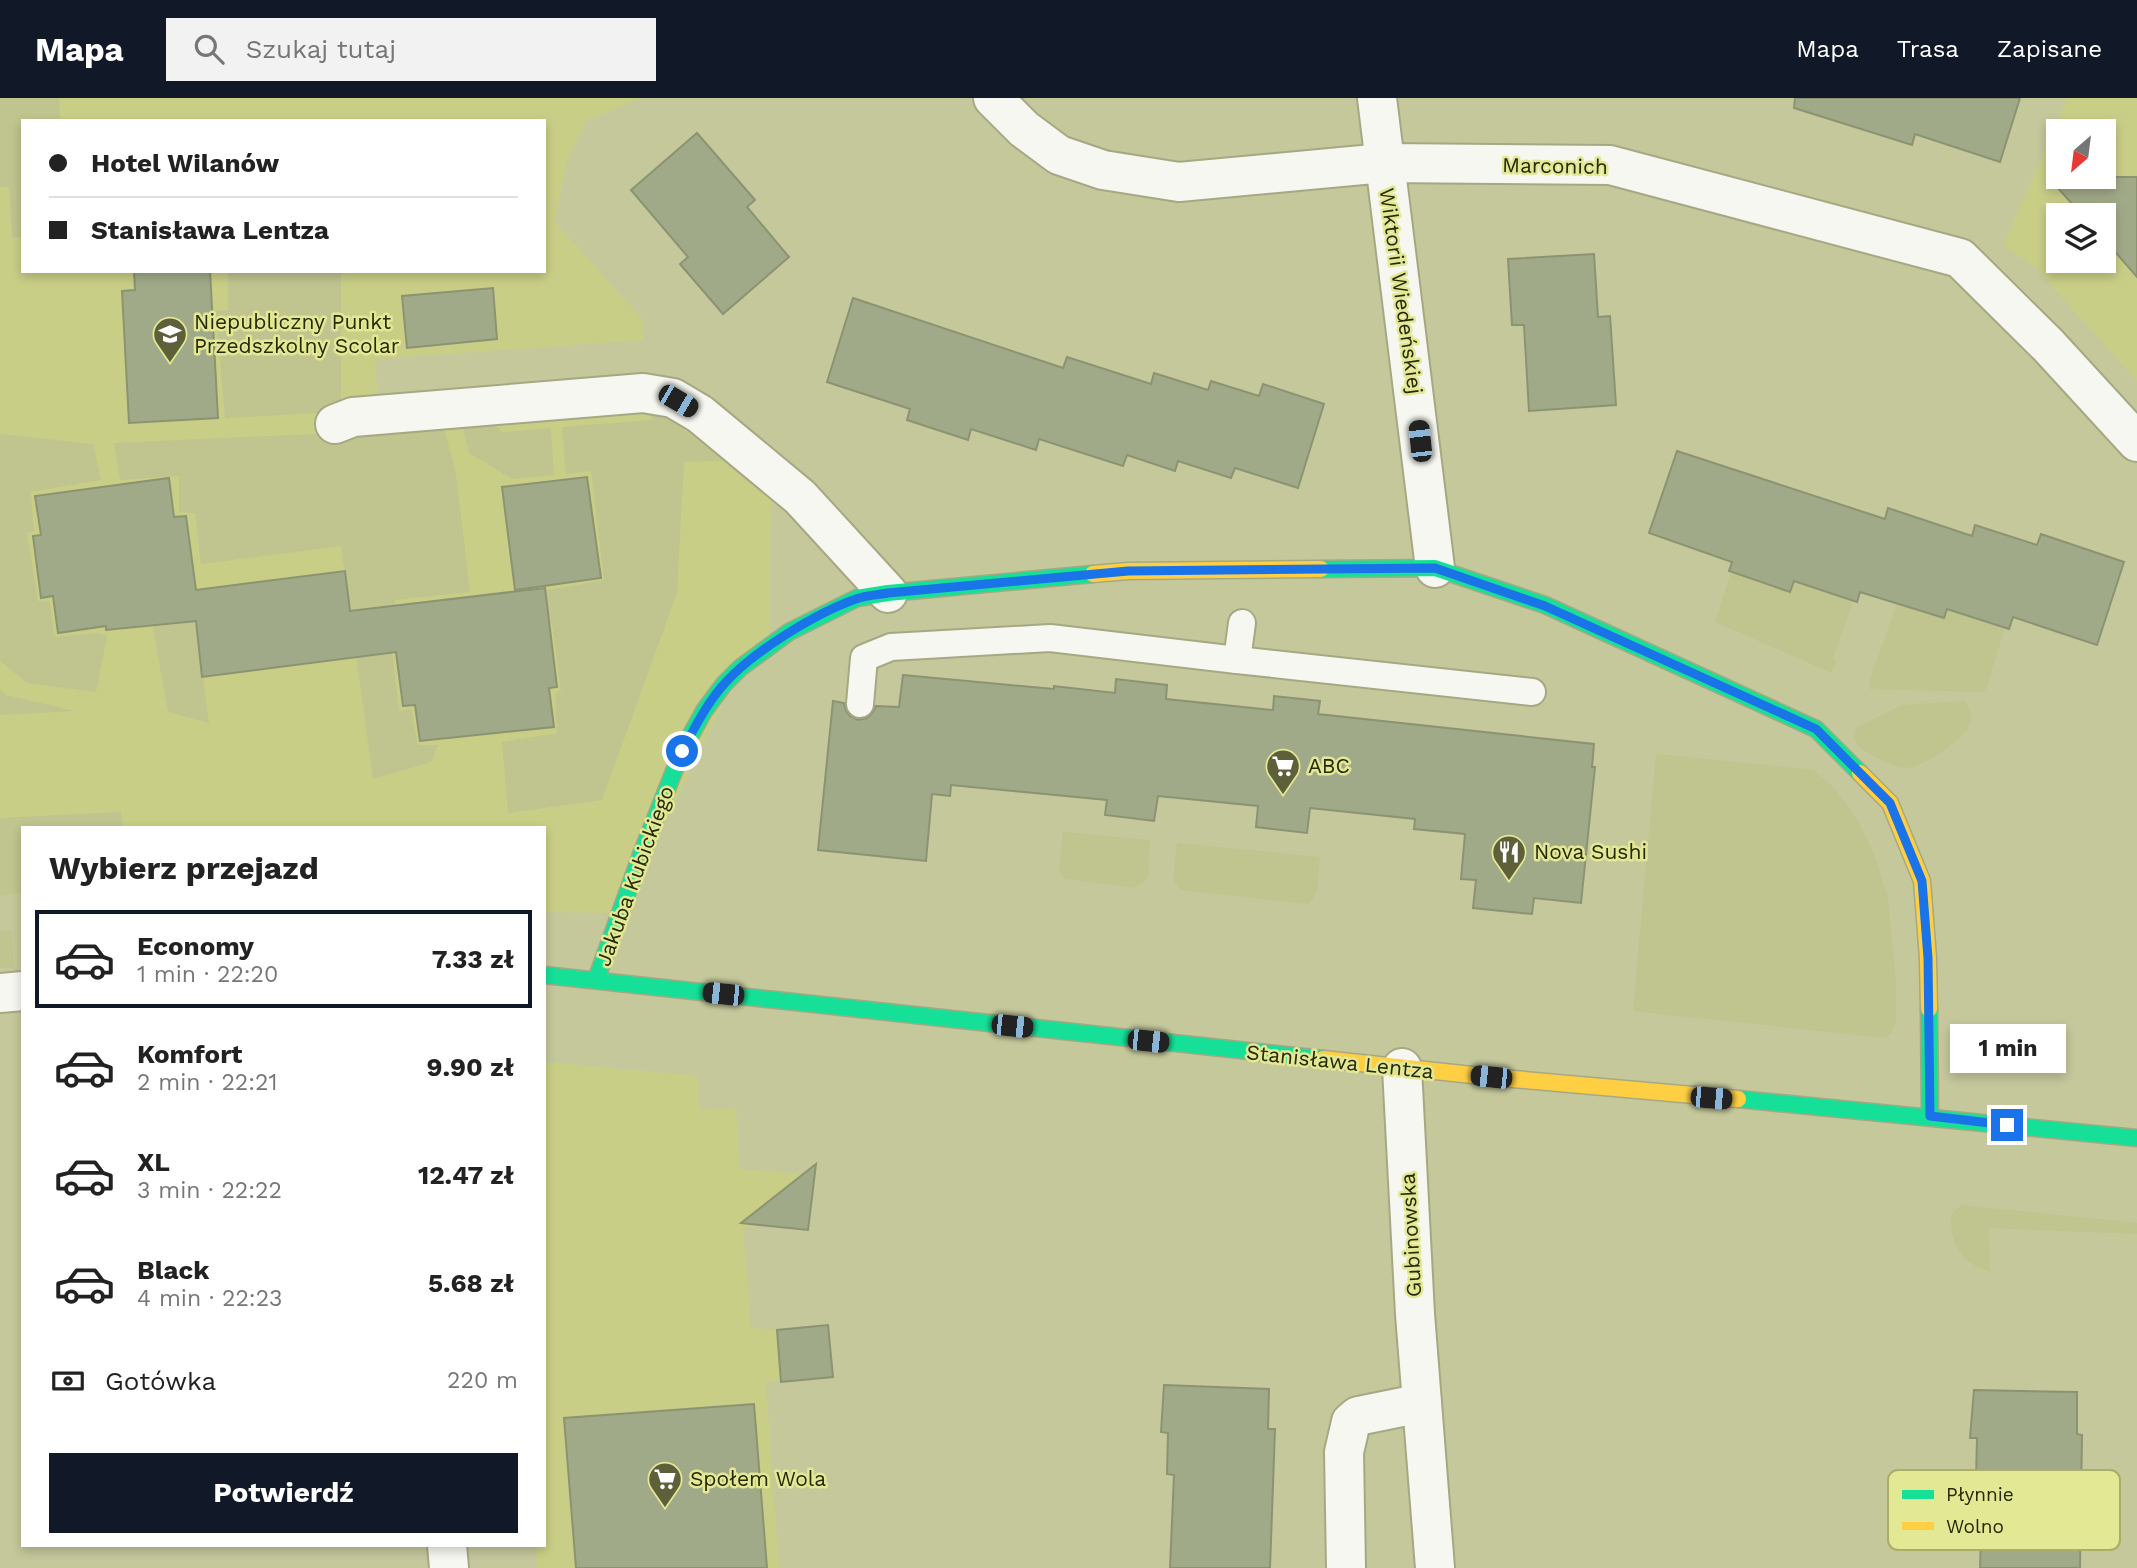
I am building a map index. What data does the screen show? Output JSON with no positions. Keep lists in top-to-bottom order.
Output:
{
  "streets": {
    "street": [
      "Marconich",
      "Wiktorii Wiedeńskiej",
      "Jakuba Kubickiego",
      "Stanisława Lentza",
      "Gubinowska"
    ]
  },
  "crossings": [
    ["Marconich", "Wiktorii Wiedeńskiej"],
    ["Wiktorii Wiedeńskiej", "Jakuba Kubickiego"],
    ["Jakuba Kubickiego", "Stanisława Lentza"],
    ["Stanisława Lentza", "Gubinowska"]
  ],
  "places": {
    "school or university": ["Niepubliczny Punkt Przedszkolny Scolar"],
    "supermarket": ["ABC", "Społem Wola"],
    "restaurant": ["Nova Sushi"]
  },
  "legend": ["Płynnie", "Wolno"],
  "north": "bottom left",
  "page": {
    "header": "Mapa",
    "search": "Szukaj tutaj",
    "nav": ["Mapa", "Trasa", "Zapisane"],
    "banner": ["Hotel Wilanów", "Stanisława Lentza"],
    "heading": "Wybierz przejazd",
    "list": [
      {
        "name": "Economy",
        "note": "1 min · 22:20",
        "value": "7.33 zł"
      },
      {
        "name": "Komfort",
        "note": "2 min · 22:21",
        "value": "9.90 zł"
      },
      {
        "name": "XL",
        "note": "3 min · 22:22",
        "value": "12.47 zł"
      },
      {
        "name": "Black",
        "note": "4 min · 22:23",
        "value": "5.68 zł"
      }
    ],
    "bubble": "1 min",
    "pay": ["Gotówka", "220 m"],
    "buttons": "Potwierdź"
  }
}
